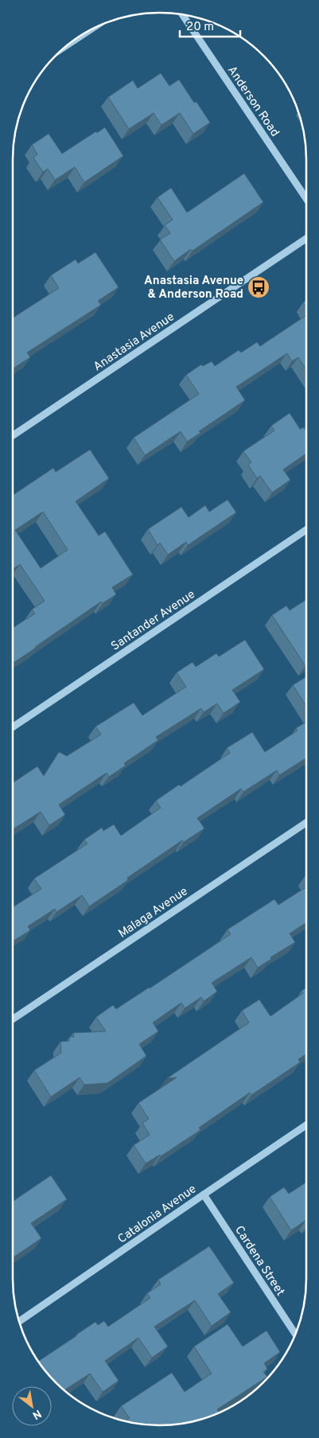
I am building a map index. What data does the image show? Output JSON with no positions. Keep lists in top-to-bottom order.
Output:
{
  "streets": {
    "street": [
      "Anderson Road",
      "Anastasia Avenue",
      "Santander Avenue",
      "Malaga Avenue",
      "Catalonia Avenue",
      "Cardena Street"
    ]
  },
  "crossings": [
    ["Catalonia Avenue", "Cardena Street"]
  ],
  "places": {
    "bus stop": ["Anastasia Avenue & Anderson Road"]
  },
  "scale_bar": "20 m",
  "north": "bottom right"
}
